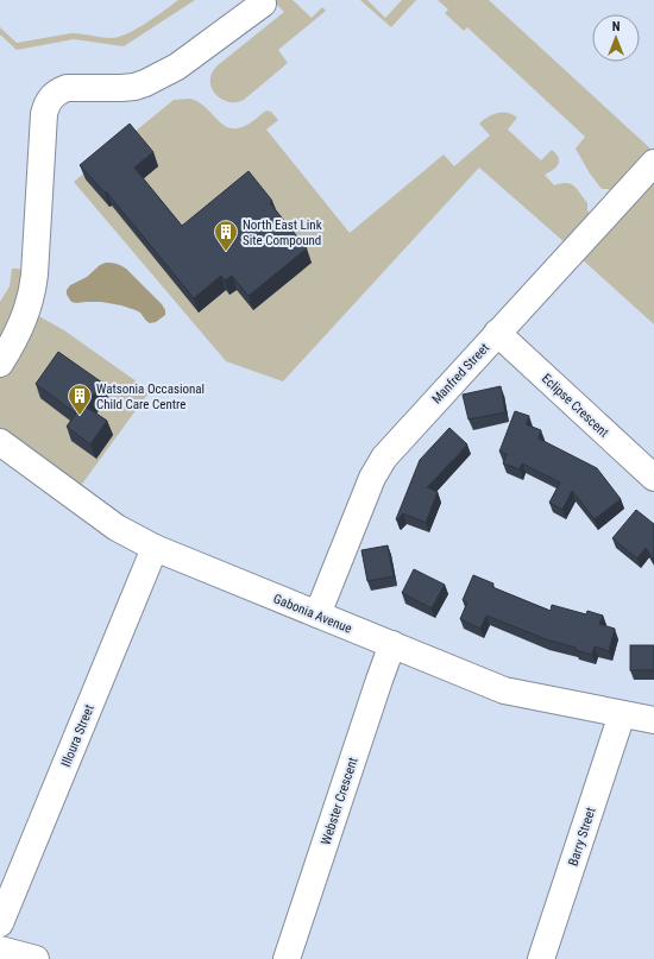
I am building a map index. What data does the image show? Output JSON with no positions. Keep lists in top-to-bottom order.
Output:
{
  "streets": {
    "street": [
      "Manfred Street",
      "Eclipse Crescent",
      "Gabonia Avenue",
      "Illoura Street",
      "Webster Crescent",
      "Barry Street"
    ]
  },
  "crossings": [
    ["Manfred Street", "Eclipse Crescent"],
    ["Manfred Street", "Gabonia Avenue"],
    ["Gabonia Avenue", "Illoura Street"],
    ["Gabonia Avenue", "Webster Crescent"],
    ["Gabonia Avenue", "Barry Street"]
  ],
  "places": {
    "building": ["North East Link Site Compound", "Watsonia Occasional Child Care Centre"]
  },
  "north": "top"
}
